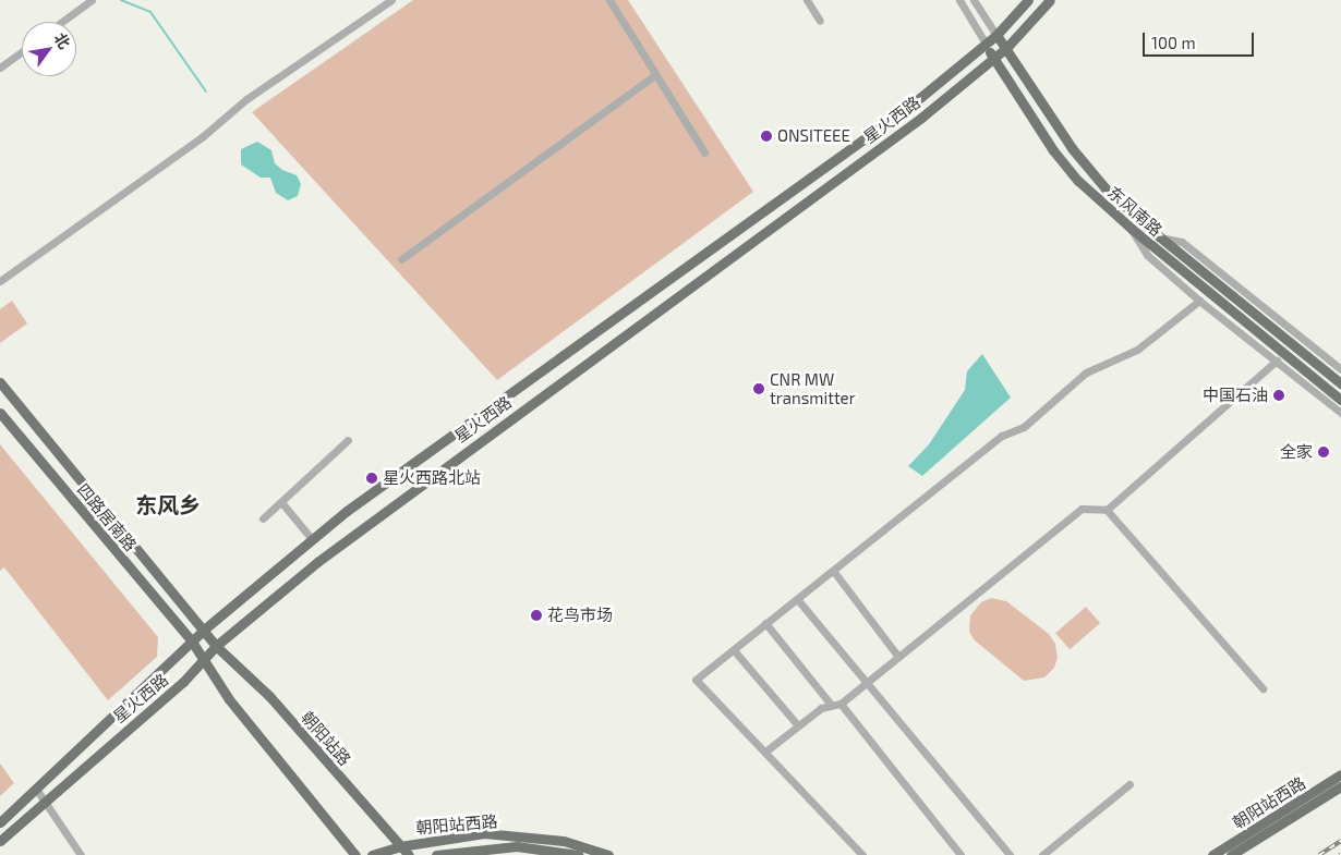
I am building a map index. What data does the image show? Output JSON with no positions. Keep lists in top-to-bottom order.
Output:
{
  "streets": {
    "main road": [
      "星火西路",
      "东风南路",
      "四路居南路",
      "朝阳站路",
      "朝阳站西路"
    ]
  },
  "crossings": [
    ["星火西路", "东风南路"],
    ["星火西路", "四路居南路"],
    ["星火西路", "朝阳站路"],
    ["朝阳站路", "朝阳站西路"]
  ],
  "districts": ["东风乡"],
  "places": [
    "ONSITEEE",
    "CNR MW transmitter",
    "中国石油",
    "全家",
    "星火西路北站",
    "花鸟市场"
  ],
  "scale_bar": "100 m",
  "north": "top right"
}
